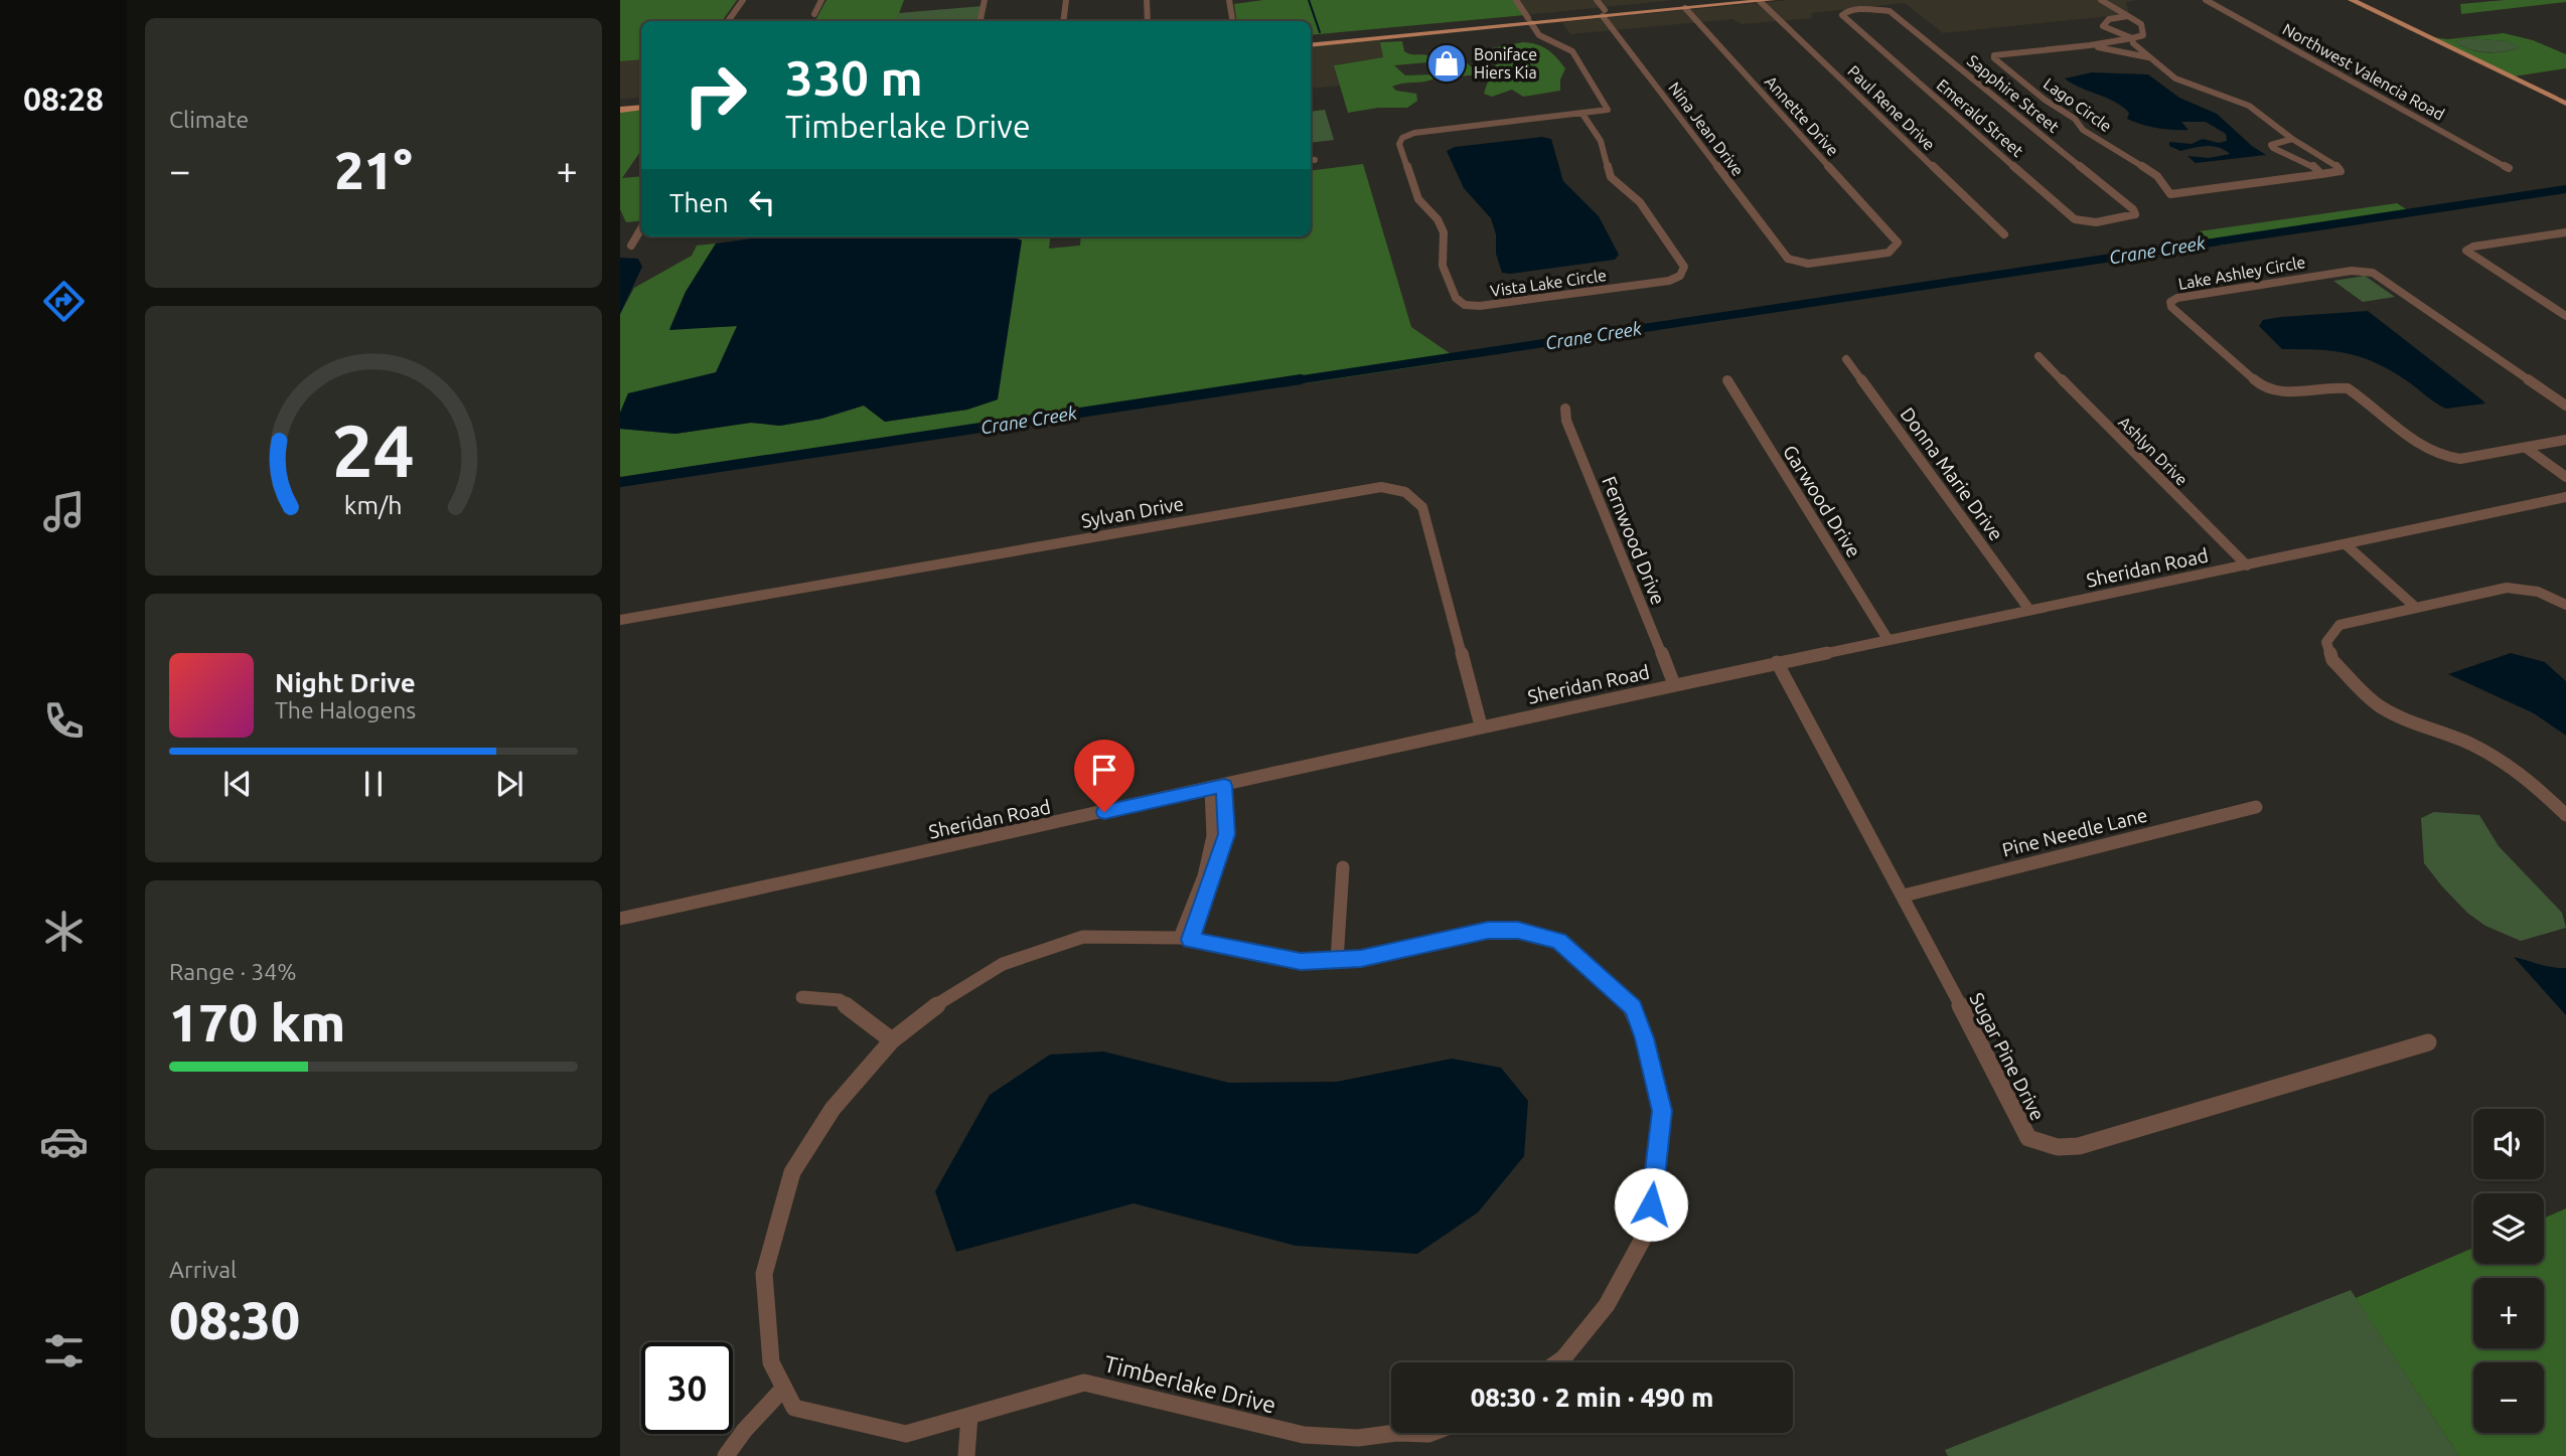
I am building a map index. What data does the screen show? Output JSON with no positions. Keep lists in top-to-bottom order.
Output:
{
  "streets": {
    "street": [
      "Northwest Valencia Road",
      "Sapphire Street",
      "Lago Circle",
      "Paul Rene Drive",
      "Annette Drive",
      "Emerald Street",
      "Nina Jean Drive",
      "Lake Ashley Circle",
      "Vista Lake Circle",
      "Ashlyn Drive",
      "Donna Marie Drive",
      "Garwood Drive",
      "Sylvan Drive",
      "Fernwood Drive",
      "Sheridan Road",
      "Pine Needle Lane",
      "Sugar Pine Drive",
      "Timberlake Drive"
    ]
  },
  "crossings": [
    ["Sapphire Street", "Emerald Street"],
    ["Annette Drive", "Nina Jean Drive"],
    ["Ashlyn Drive", "Sheridan Road"],
    ["Donna Marie Drive", "Sheridan Road"],
    ["Garwood Drive", "Sheridan Road"],
    ["Sylvan Drive", "Sheridan Road"],
    ["Fernwood Drive", "Sheridan Road"],
    ["Sheridan Road", "Sugar Pine Drive"],
    ["Pine Needle Lane", "Sugar Pine Drive"]
  ],
  "water": ["Crane Creek"],
  "places": {
    "shop": ["Boniface Hiers Kia"]
  },
  "page": {
    "tabs": "08:28",
    "tile": [
      "Climate",
      ["Range · 34%", "170 km"],
      ["Arrival", "08:30"]
    ],
    "turn": ["330 m", "Timberlake Drive"],
    "heat": ["−", "21°", "+"],
    "then": "Then",
    "song": ["Night Drive", "The Halogens"],
    "map_buttons": ["+", "−"],
    "limit": "30",
    "trip": "08:30 · 2 min · 490 m",
    "gauge": ["24", "km/h"]
  }
}
